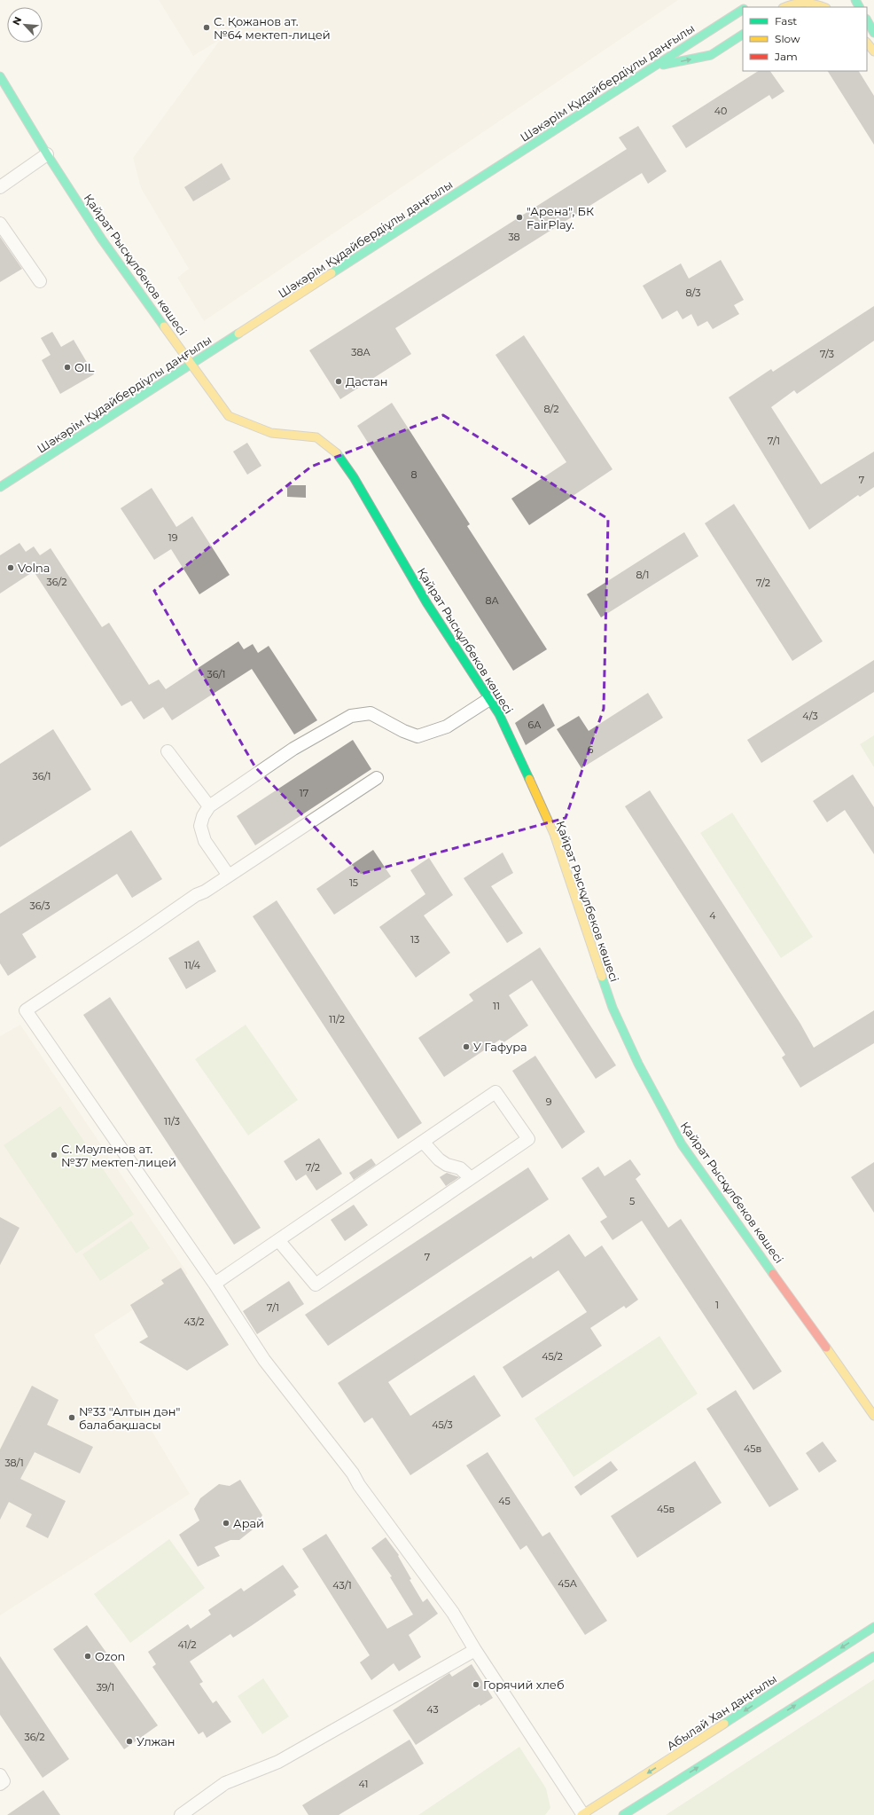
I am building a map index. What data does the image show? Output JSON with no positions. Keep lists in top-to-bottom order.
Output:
{
  "streets": {
    "main road": ["Шәкәрім Құдайбердіұлы даңғылы", "Қайрат Рысқұлбеков көшесі", "Абылай Хан даңғылы"]
  },
  "crossings": [
    ["Шәкәрім Құдайбердіұлы даңғылы", "Қайрат Рысқұлбеков көшесі"]
  ],
  "places": [
    "С. Қожанов ат. №64 мектеп-лицей",
    "\"Арена\", БК FairPlay.",
    "OIL",
    "Дастан",
    "Volna",
    "У Гафура",
    "С. Мәуленов ат. №37 мектеп-лицей",
    "№33 \"Алтын дән\" балабақшасы",
    "Арай",
    "Ozon",
    "Горячий хлеб",
    "Улжан"
  ],
  "house_numbers": [
    "40",
    "38",
    "8/3",
    "38А",
    "7/3",
    "8/2",
    "7/1",
    "8",
    "7",
    "19",
    "8/1",
    "36/2",
    "7/2",
    "8А",
    "36/1",
    "4/3",
    "6А",
    "6",
    "36/1",
    "17",
    "15",
    "36/3",
    "4",
    "13",
    "11/4",
    "11",
    "11/2",
    "9",
    "11/3",
    "7/2",
    "5",
    "7",
    "1",
    "7/1",
    "43/2",
    "45/2",
    "45/3",
    "45в",
    "38/1",
    "45",
    "45в",
    "45А",
    "43/1",
    "41/2",
    "39/1",
    "43",
    "36/2",
    "41"
  ],
  "legend": ["Fast", "Slow", "Jam"],
  "north": "top left"
}
